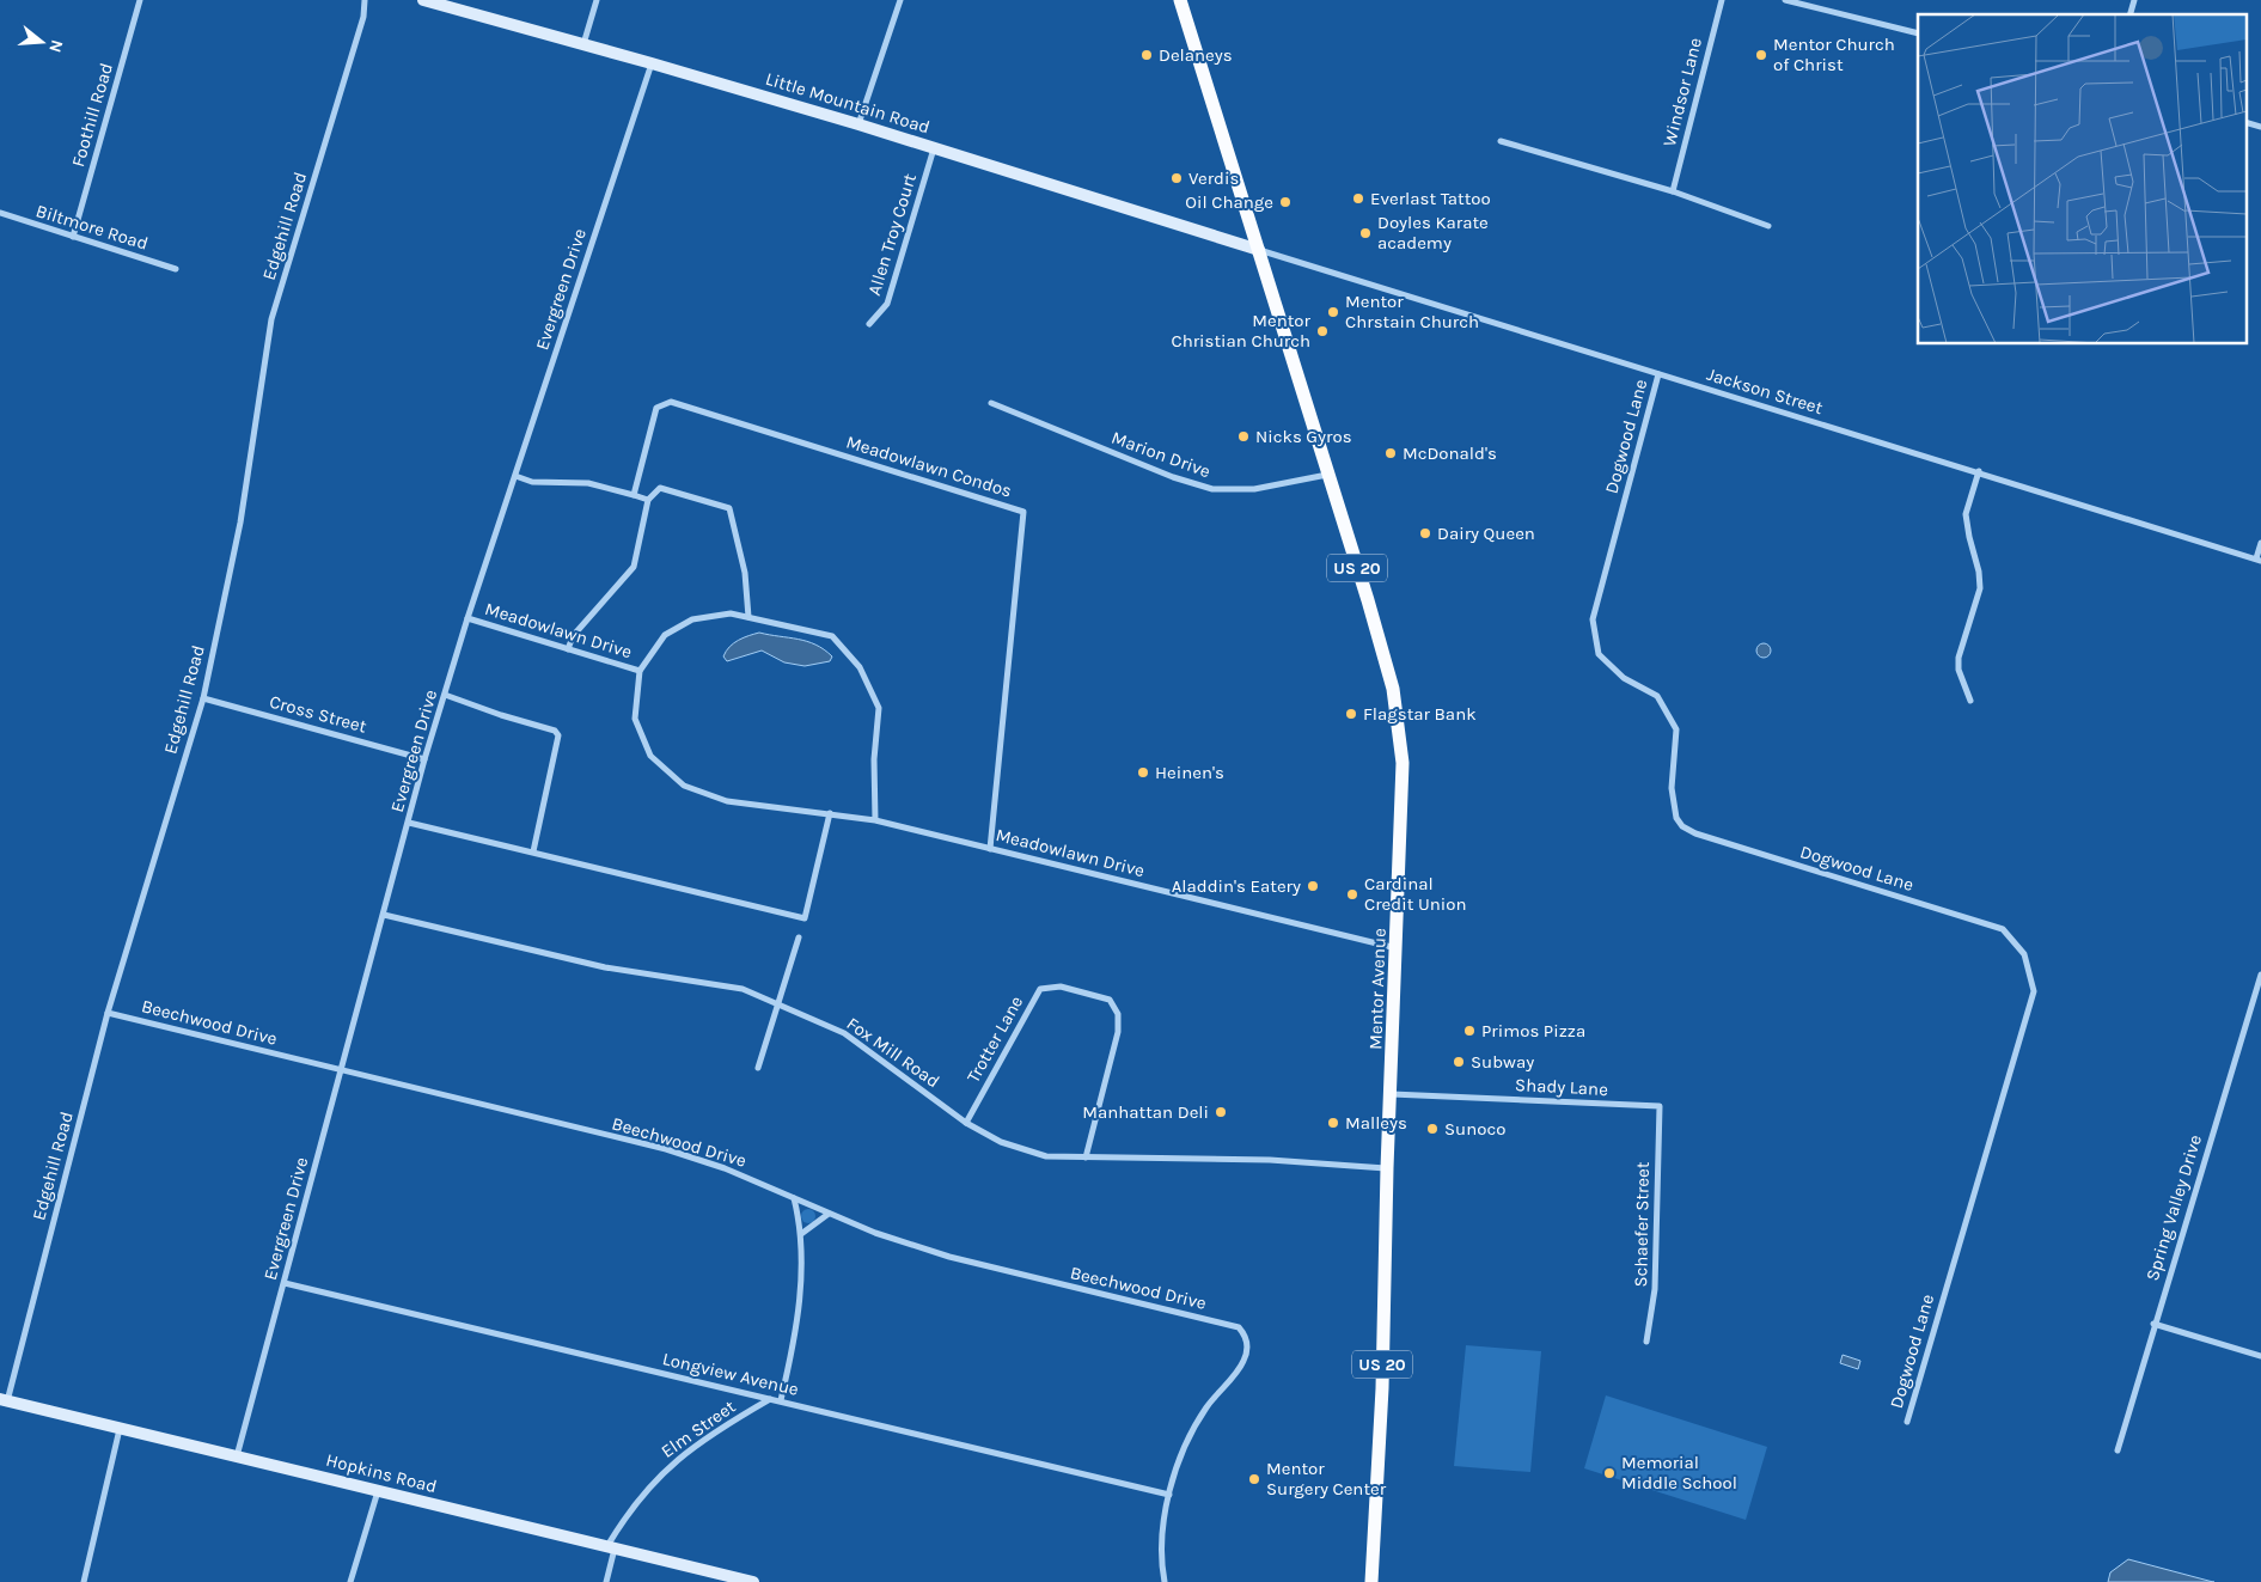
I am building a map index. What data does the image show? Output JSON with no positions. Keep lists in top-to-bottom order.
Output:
{
  "streets": {
    "main road": ["US 20", "Mentor Avenue"],
    "street": [
      "Windsor Lane",
      "Little Mountain Road",
      "Foothill Road",
      "Edgehill Road",
      "Biltmore Road",
      "Allen Troy Court",
      "Evergreen Drive",
      "Jackson Street",
      "Dogwood Lane",
      "Marion Drive",
      "Meadowlawn Condos",
      "Meadowlawn Drive",
      "Cross Street",
      "Beechwood Drive",
      "Trotter Lane",
      "Fox Mill Road",
      "Shady Lane",
      "Spring Valley Drive",
      "Schaefer Street",
      "Longview Avenue",
      "Elm Street",
      "Hopkins Road"
    ]
  },
  "crossings": [
    ["Little Mountain Road", "Allen Troy Court"],
    ["Little Mountain Road", "Evergreen Drive"],
    ["Little Mountain Road", "Jackson Street"],
    ["Little Mountain Road", "Mentor Avenue"],
    ["Foothill Road", "Biltmore Road"],
    ["Edgehill Road", "Cross Street"],
    ["Edgehill Road", "Beechwood Drive"],
    ["Edgehill Road", "Hopkins Road"],
    ["Evergreen Drive", "Meadowlawn Drive"],
    ["Evergreen Drive", "Cross Street"],
    ["Evergreen Drive", "Beechwood Drive"],
    ["Evergreen Drive", "Fox Mill Road"],
    ["Evergreen Drive", "Longview Avenue"],
    ["Evergreen Drive", "Hopkins Road"],
    ["Jackson Street", "Dogwood Lane"],
    ["Jackson Street", "Mentor Avenue"],
    ["Marion Drive", "Mentor Avenue"],
    ["Meadowlawn Condos", "Meadowlawn Drive"],
    ["Meadowlawn Drive", "Mentor Avenue"],
    ["Mentor Avenue", "Fox Mill Road"],
    ["Mentor Avenue", "Shady Lane"],
    ["Beechwood Drive", "Longview Avenue"],
    ["Trotter Lane", "Fox Mill Road"],
    ["Shady Lane", "Schaefer Street"],
    ["Longview Avenue", "Elm Street"],
    ["Elm Street", "Hopkins Road"]
  ],
  "places": [
    "Delaneys",
    "Mentor Church of Christ",
    "Verdis",
    "Everlast Tattoo",
    "Oil Change",
    "Doyles Karate academy",
    "Mentor Chrstain Church",
    "Mentor Christian Church",
    "Nicks Gyros",
    "McDonald's",
    "Dairy Queen",
    "Flagstar Bank",
    "Heinen's",
    "Aladdin's Eatery",
    "Cardinal Credit Union",
    "Primos Pizza",
    "Subway",
    "Manhattan Deli",
    "Malleys",
    "Sunoco",
    "Memorial Middle School",
    "Mentor Surgery Center"
  ],
  "north": "right"
}
